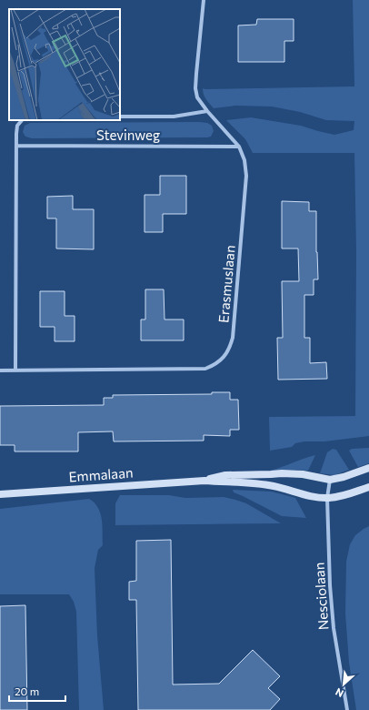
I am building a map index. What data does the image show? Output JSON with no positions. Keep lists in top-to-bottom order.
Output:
{
  "streets": {
    "main road": ["Emmalaan"],
    "street": ["Stevinweg", "Erasmuslaan", "Nesciolaan"]
  },
  "crossings": [
    ["Stevinweg", "Erasmuslaan"],
    ["Emmalaan", "Nesciolaan"]
  ],
  "scale_bar": "20 m",
  "north": "bottom left"
}
